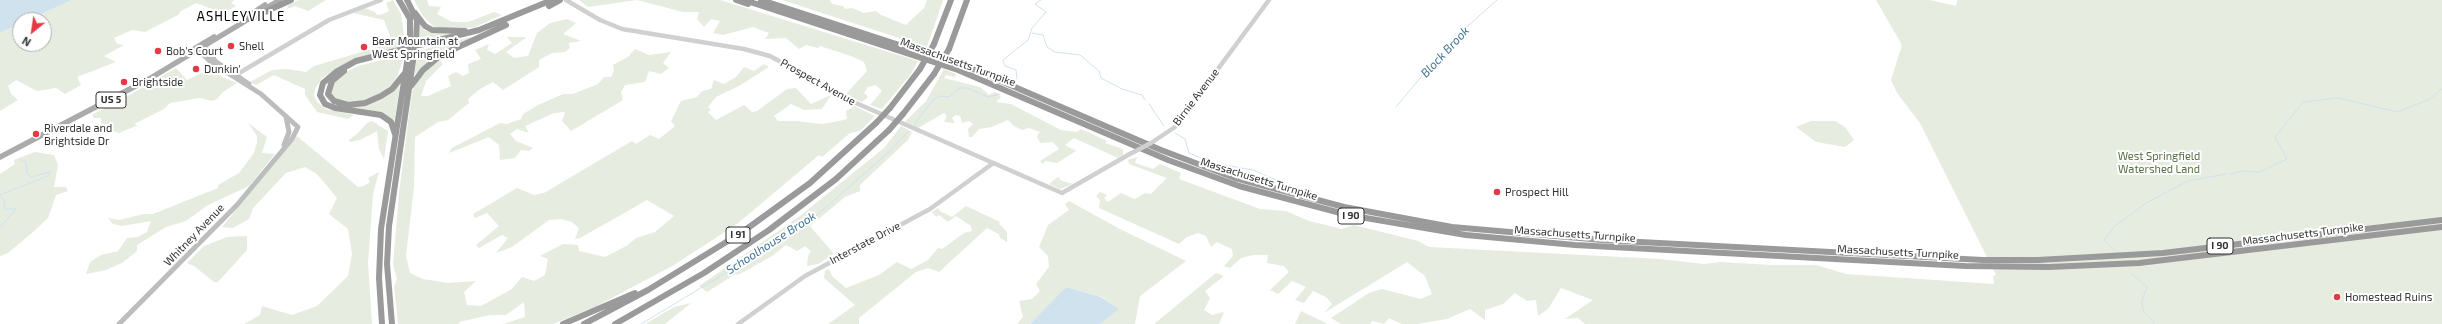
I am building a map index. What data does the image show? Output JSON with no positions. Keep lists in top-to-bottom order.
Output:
{
  "streets": {
    "highway": ["Massachusetts Turnpike", "I 90", "I 91"],
    "main road": ["US 5", "Whitney Avenue"],
    "street": ["Prospect Avenue", "Birnie Avenue", "Interstate Drive"]
  },
  "crossings": [
    ["Prospect Avenue", "Birnie Avenue"],
    ["Prospect Avenue", "Interstate Drive"]
  ],
  "districts": ["ASHLEYVILLE"],
  "water": ["Block Brook", "Schoolhouse Brook"],
  "parks": ["West Springfield Watershed Land"],
  "places": [
    "Shell",
    "Bear Mountain at West Springfield",
    "Bob's Court",
    "Dunkin'",
    "Brightside",
    "Riverdale and Brightside Dr",
    "Prospect Hill",
    "Homestead Ruins"
  ],
  "north": "bottom left"
}
